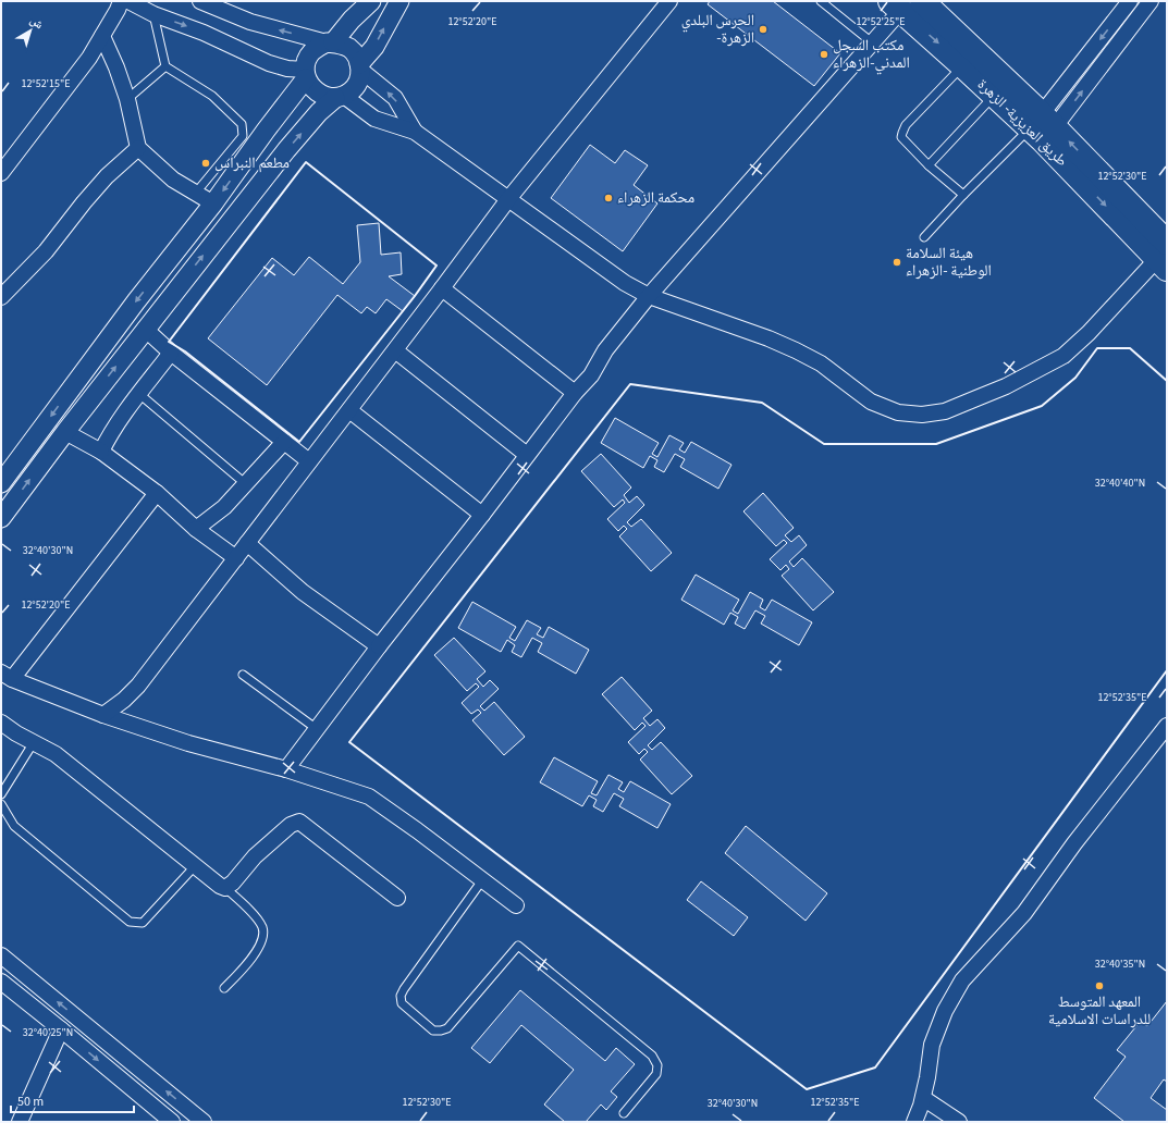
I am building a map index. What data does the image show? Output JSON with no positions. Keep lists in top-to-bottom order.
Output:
{
  "streets": {
    "main road": ["طريق العزيزية- الزهرة"]
  },
  "places": [
    "الحرس البلدي -الزهرة",
    "مكتب السجل المدني-الزهراء",
    "مطعم النبراس",
    "محكمة الزهراء",
    "هيئة السلامة الوطنية -الزهراء",
    "المعهد المتوسط للدراسات الاسلامية"
  ],
  "scale_bar": "50 m",
  "north": "top right",
  "coordinates": [
    "12°52'20\"E",
    "12°52'25\"E",
    "12°52'15\"E",
    "12°52'30\"E",
    "32°40'40\"N",
    "32°40'30\"N",
    "12°52'35\"E",
    "32°40'35\"N",
    "32°40'25\"N"
  ]
}
